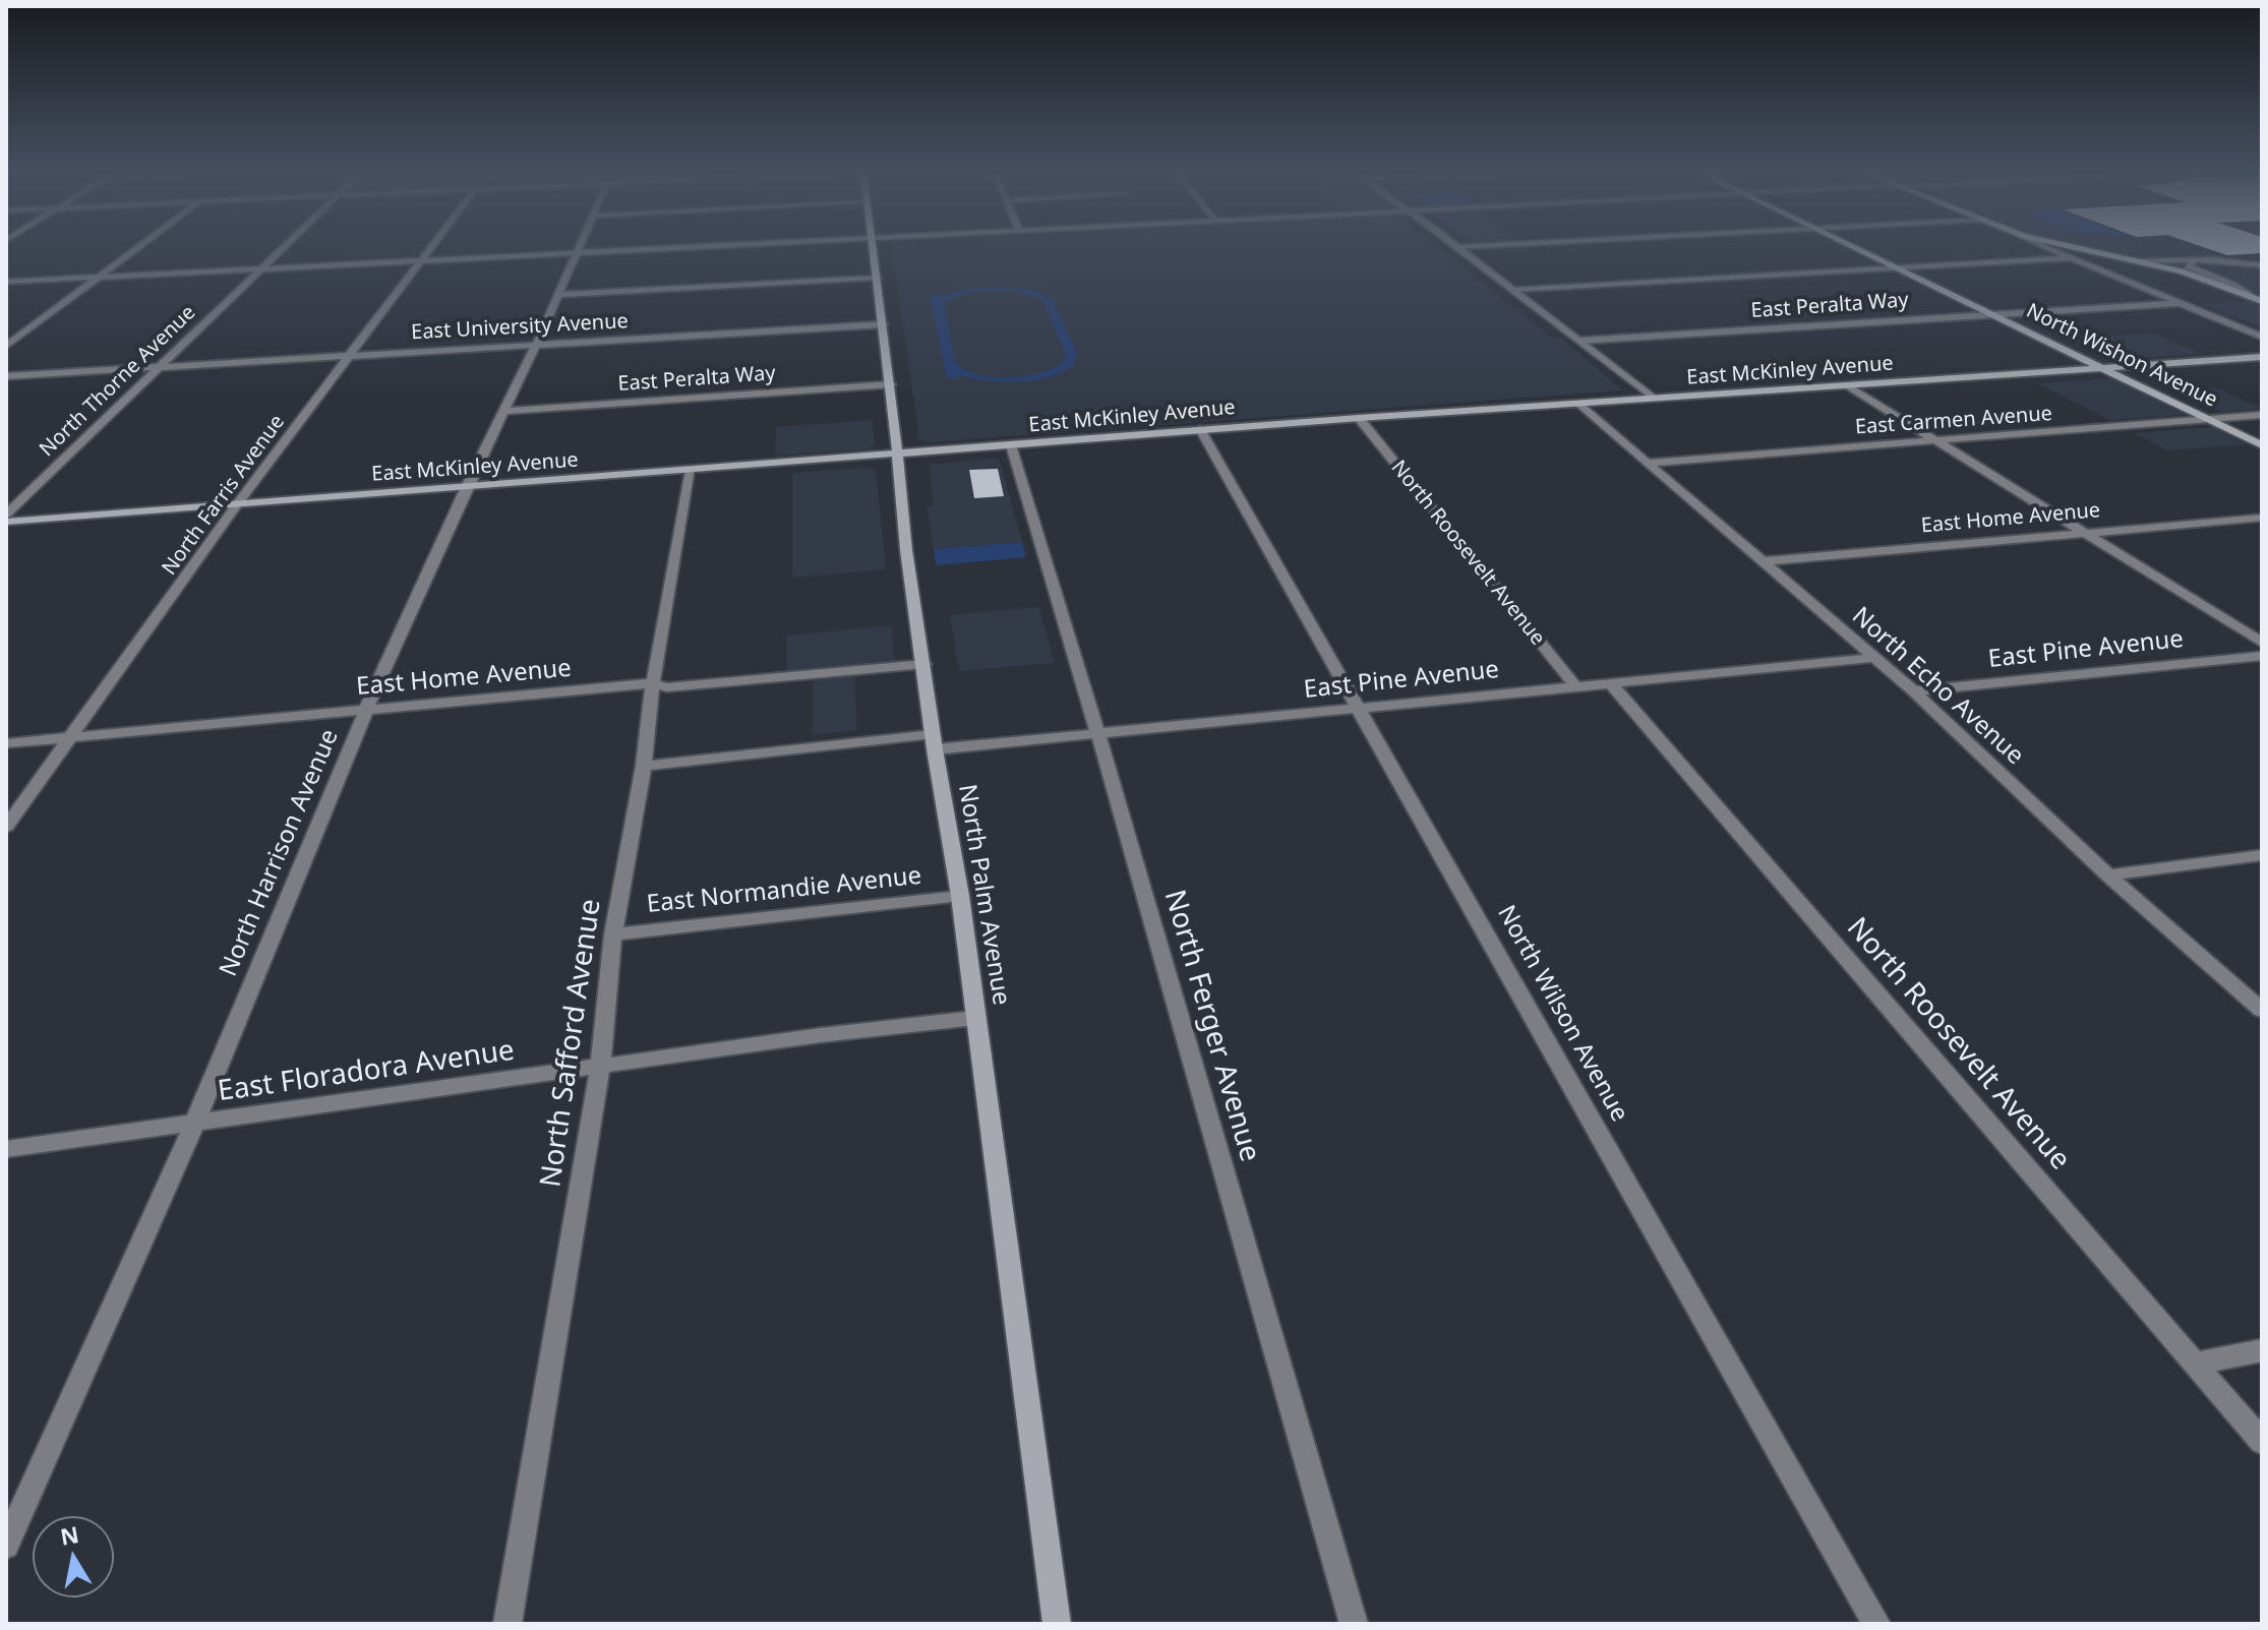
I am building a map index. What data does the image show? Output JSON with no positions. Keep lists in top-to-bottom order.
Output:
{
  "streets": {
    "main road": ["North Wishon Avenue", "East McKinley Avenue", "North Palm Avenue"],
    "street": [
      "East Peralta Way",
      "East University Avenue",
      "North Thorne Avenue",
      "East Carmen Avenue",
      "North Farris Avenue",
      "East Home Avenue",
      "North Roosevelt Avenue",
      "East Pine Avenue",
      "North Echo Avenue",
      "North Harrison Avenue",
      "East Normandie Avenue",
      "North Wilson Avenue",
      "North Ferger Avenue",
      "North Safford Avenue",
      "East Floradora Avenue"
    ]
  },
  "crossings": [
    ["East Peralta Way", "North Wishon Avenue"],
    ["East Peralta Way", "North Harrison Avenue"],
    ["East Peralta Way", "North Palm Avenue"],
    ["East University Avenue", "North Thorne Avenue"],
    ["East University Avenue", "North Farris Avenue"],
    ["East University Avenue", "North Harrison Avenue"],
    ["East University Avenue", "North Palm Avenue"],
    ["North Wishon Avenue", "East McKinley Avenue"],
    ["North Wishon Avenue", "East Carmen Avenue"],
    ["East McKinley Avenue", "North Farris Avenue"],
    ["East McKinley Avenue", "North Roosevelt Avenue"],
    ["East McKinley Avenue", "North Echo Avenue"],
    ["East McKinley Avenue", "North Harrison Avenue"],
    ["East McKinley Avenue", "North Palm Avenue"],
    ["East McKinley Avenue", "North Wilson Avenue"],
    ["East McKinley Avenue", "North Ferger Avenue"],
    ["East McKinley Avenue", "North Safford Avenue"],
    ["East Carmen Avenue", "North Echo Avenue"],
    ["North Farris Avenue", "East Home Avenue"],
    ["East Home Avenue", "North Echo Avenue"],
    ["East Home Avenue", "North Harrison Avenue"],
    ["East Home Avenue", "North Palm Avenue"],
    ["East Home Avenue", "North Safford Avenue"],
    ["North Roosevelt Avenue", "East Pine Avenue"],
    ["East Pine Avenue", "North Echo Avenue"],
    ["East Pine Avenue", "North Palm Avenue"],
    ["East Pine Avenue", "North Wilson Avenue"],
    ["East Pine Avenue", "North Ferger Avenue"],
    ["East Pine Avenue", "North Safford Avenue"],
    ["North Harrison Avenue", "East Floradora Avenue"],
    ["East Normandie Avenue", "North Palm Avenue"],
    ["East Normandie Avenue", "North Safford Avenue"],
    ["North Palm Avenue", "East Floradora Avenue"],
    ["North Safford Avenue", "East Floradora Avenue"]
  ],
  "north": "top"
}
